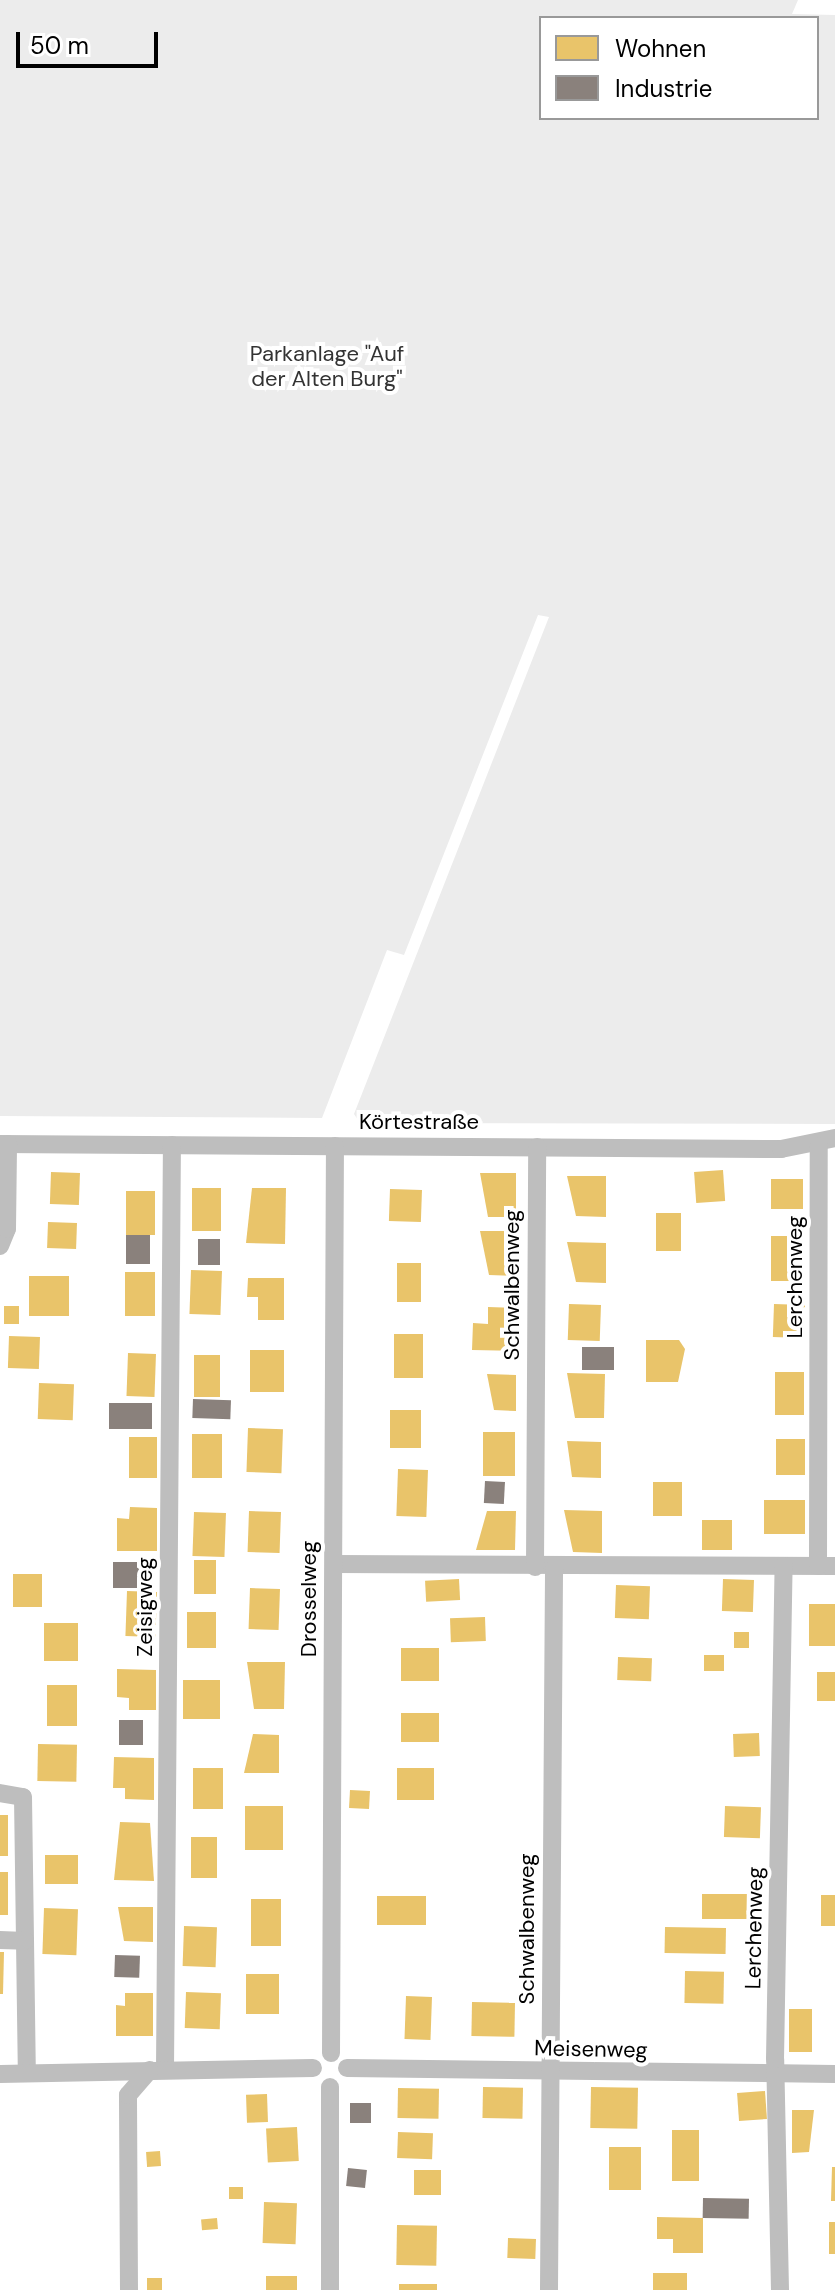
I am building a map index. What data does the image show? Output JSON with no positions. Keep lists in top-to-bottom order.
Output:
{
  "streets": {
    "street": [
      "Körtestraße",
      "Lerchenweg",
      "Schwalbenweg",
      "Drosselweg",
      "Zeisigweg",
      "Meisenweg"
    ]
  },
  "crossings": [
    ["Körtestraße", "Lerchenweg"],
    ["Körtestraße", "Schwalbenweg"],
    ["Körtestraße", "Drosselweg"],
    ["Körtestraße", "Zeisigweg"],
    ["Lerchenweg", "Schwalbenweg"],
    ["Lerchenweg", "Drosselweg"],
    ["Lerchenweg", "Meisenweg"],
    ["Schwalbenweg", "Meisenweg"]
  ],
  "parks": ["Parkanlage \"Auf der Alten Burg\""],
  "legend": ["Wohnen", "Industrie"],
  "scale_bar": "50 m"
}
